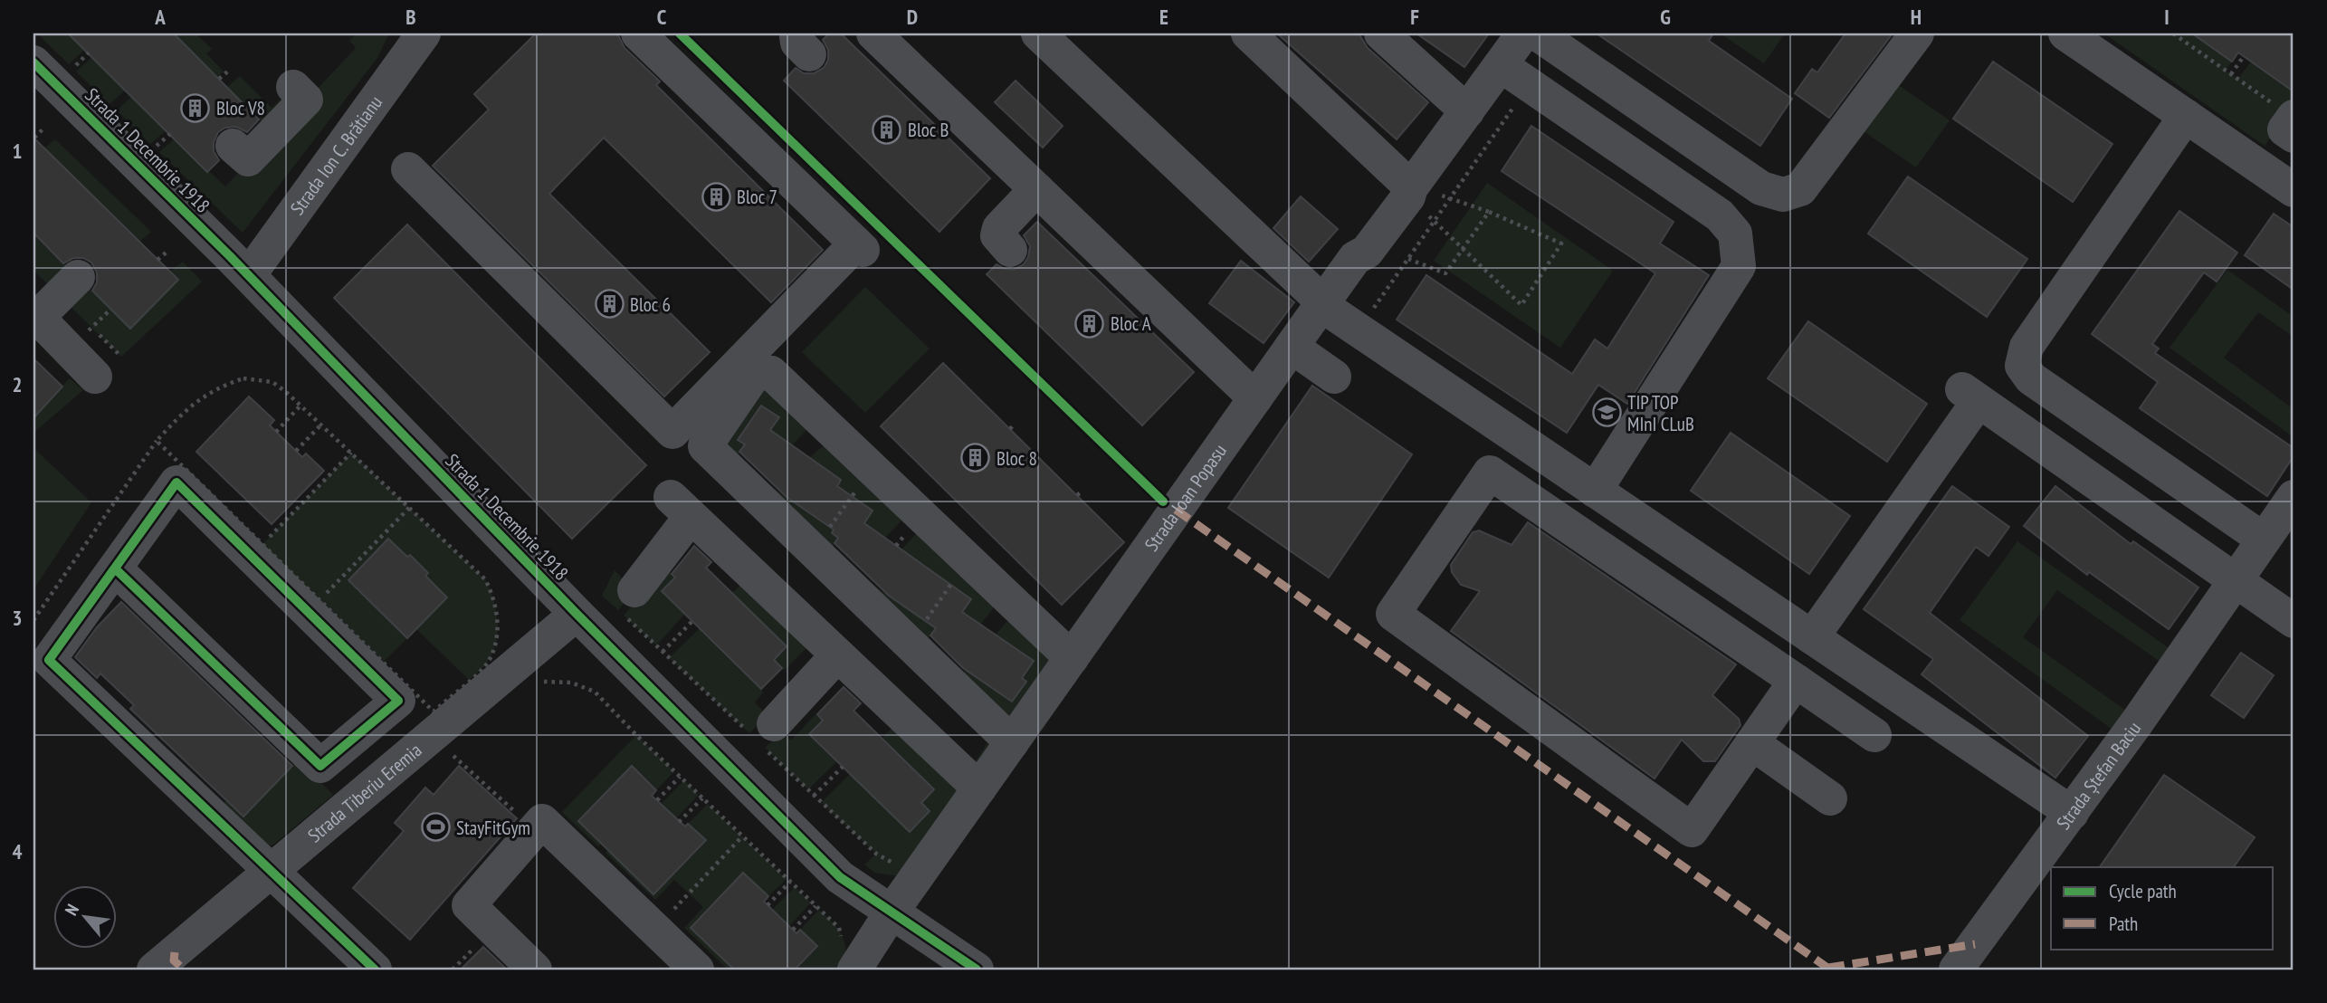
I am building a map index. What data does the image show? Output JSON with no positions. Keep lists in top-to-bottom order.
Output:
{
  "streets": {
    "street": [
      "Strada 1 Decembrie 1918",
      "Strada Ion C. Brătianu",
      "Strada Ioan Popasu",
      "Strada Ștefan Baciu",
      "Strada Tiberiu Eremia"
    ]
  },
  "crossings": [
    ["Strada 1 Decembrie 1918", "Strada Ion C. Brătianu"],
    ["Strada 1 Decembrie 1918", "Strada Ioan Popasu"],
    ["Strada 1 Decembrie 1918", "Strada Tiberiu Eremia"]
  ],
  "places": {
    "building": [
      "Bloc V8",
      "Bloc B",
      "Bloc 7",
      "Bloc 6",
      "Bloc A",
      "Bloc 8"
    ],
    "school or university": ["TIP TOP MInI CLuB"],
    "sports": ["StayFitGym"]
  },
  "legend": ["Cycle path", "Path"],
  "north": "top left",
  "grid": {
    "columns": [
      "A",
      "B",
      "C",
      "D",
      "E",
      "F",
      "G",
      "H",
      "I"
    ],
    "rows": [
      "1",
      "2",
      "3",
      "4"
    ]
  }
}
